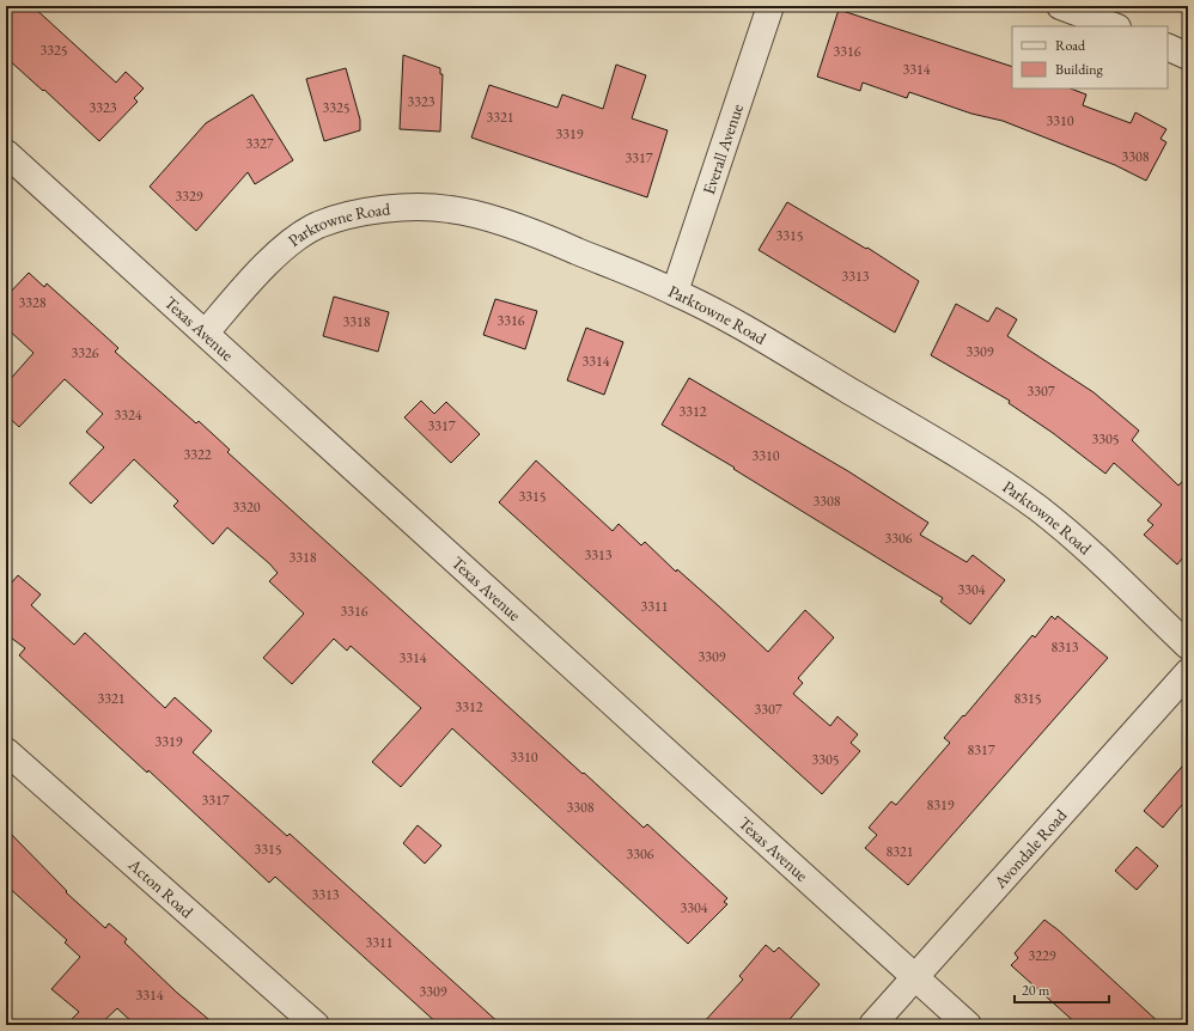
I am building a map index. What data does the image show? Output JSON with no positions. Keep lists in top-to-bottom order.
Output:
{
  "streets": {
    "street": [
      "Everall Avenue",
      "Parktowne Road",
      "Texas Avenue",
      "Avondale Road",
      "Acton Road"
    ]
  },
  "crossings": [
    ["Everall Avenue", "Parktowne Road"],
    ["Parktowne Road", "Texas Avenue"],
    ["Texas Avenue", "Avondale Road"]
  ],
  "house_numbers": [
    "3325",
    "3316",
    "3314",
    "3323",
    "3323",
    "3325",
    "3321",
    "3310",
    "3319",
    "3327",
    "3308",
    "3317",
    "3329",
    "3315",
    "3313",
    "3328",
    "3316",
    "3318",
    "3309",
    "3326",
    "3314",
    "3307",
    "3312",
    "3324",
    "3317",
    "3305",
    "3322",
    "3310",
    "3315",
    "3308",
    "3320",
    "3306",
    "3313",
    "3318",
    "3304",
    "3311",
    "3316",
    "8313",
    "3309",
    "3314",
    "3321",
    "8315",
    "3312",
    "3307",
    "3319",
    "8317",
    "3310",
    "3305",
    "3317",
    "8319",
    "3308",
    "3315",
    "8321",
    "3306",
    "3313",
    "3304",
    "3311",
    "3229",
    "3309",
    "3314"
  ],
  "legend": ["Road", "Building"],
  "scale_bar": "20 m"
}
